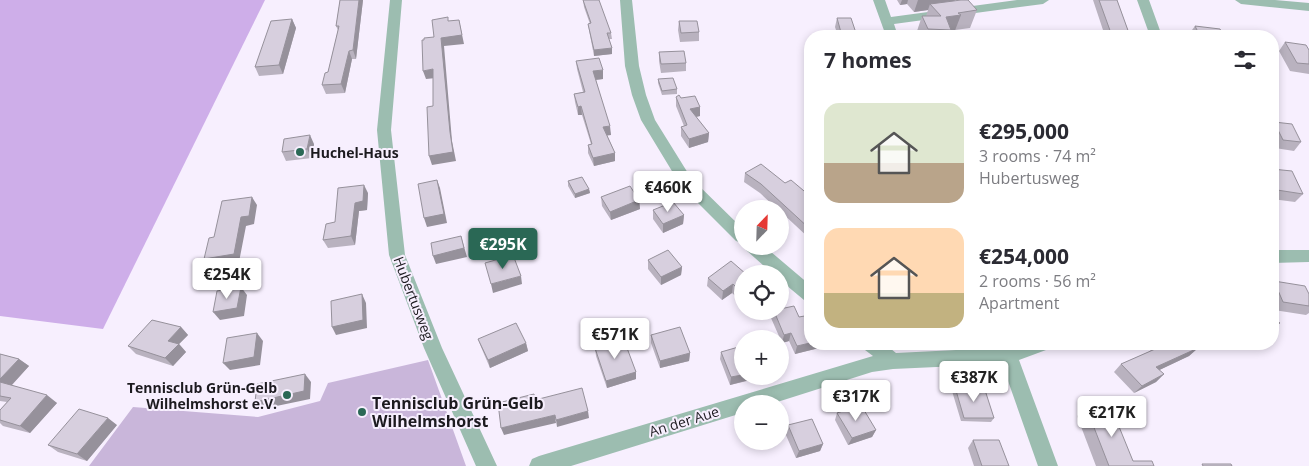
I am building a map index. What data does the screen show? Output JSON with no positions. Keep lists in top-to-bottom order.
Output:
{
  "streets": {
    "street": ["Hubertusweg", "An der Aue"]
  },
  "places": ["Huchel-Haus", "Tennisclub Grün-Gelb Wilhelmshorst e.V.", "Tennisclub Grün-Gelb Wilhelmshorst"],
  "north": "top right",
  "page": {
    "heading": "7 homes",
    "list": [
      {
        "name": "€295,000",
        "note": "3 rooms · 74 m² · Hubertusweg"
      },
      {
        "name": "€254,000",
        "note": "2 rooms · 56 m² · Apartment"
      }
    ],
    "price": [
      "€460K",
      "€295K",
      "€254K",
      "€571K",
      "€387K",
      "€317K",
      "€217K"
    ],
    "map_buttons": ["+", "−"]
  }
}
